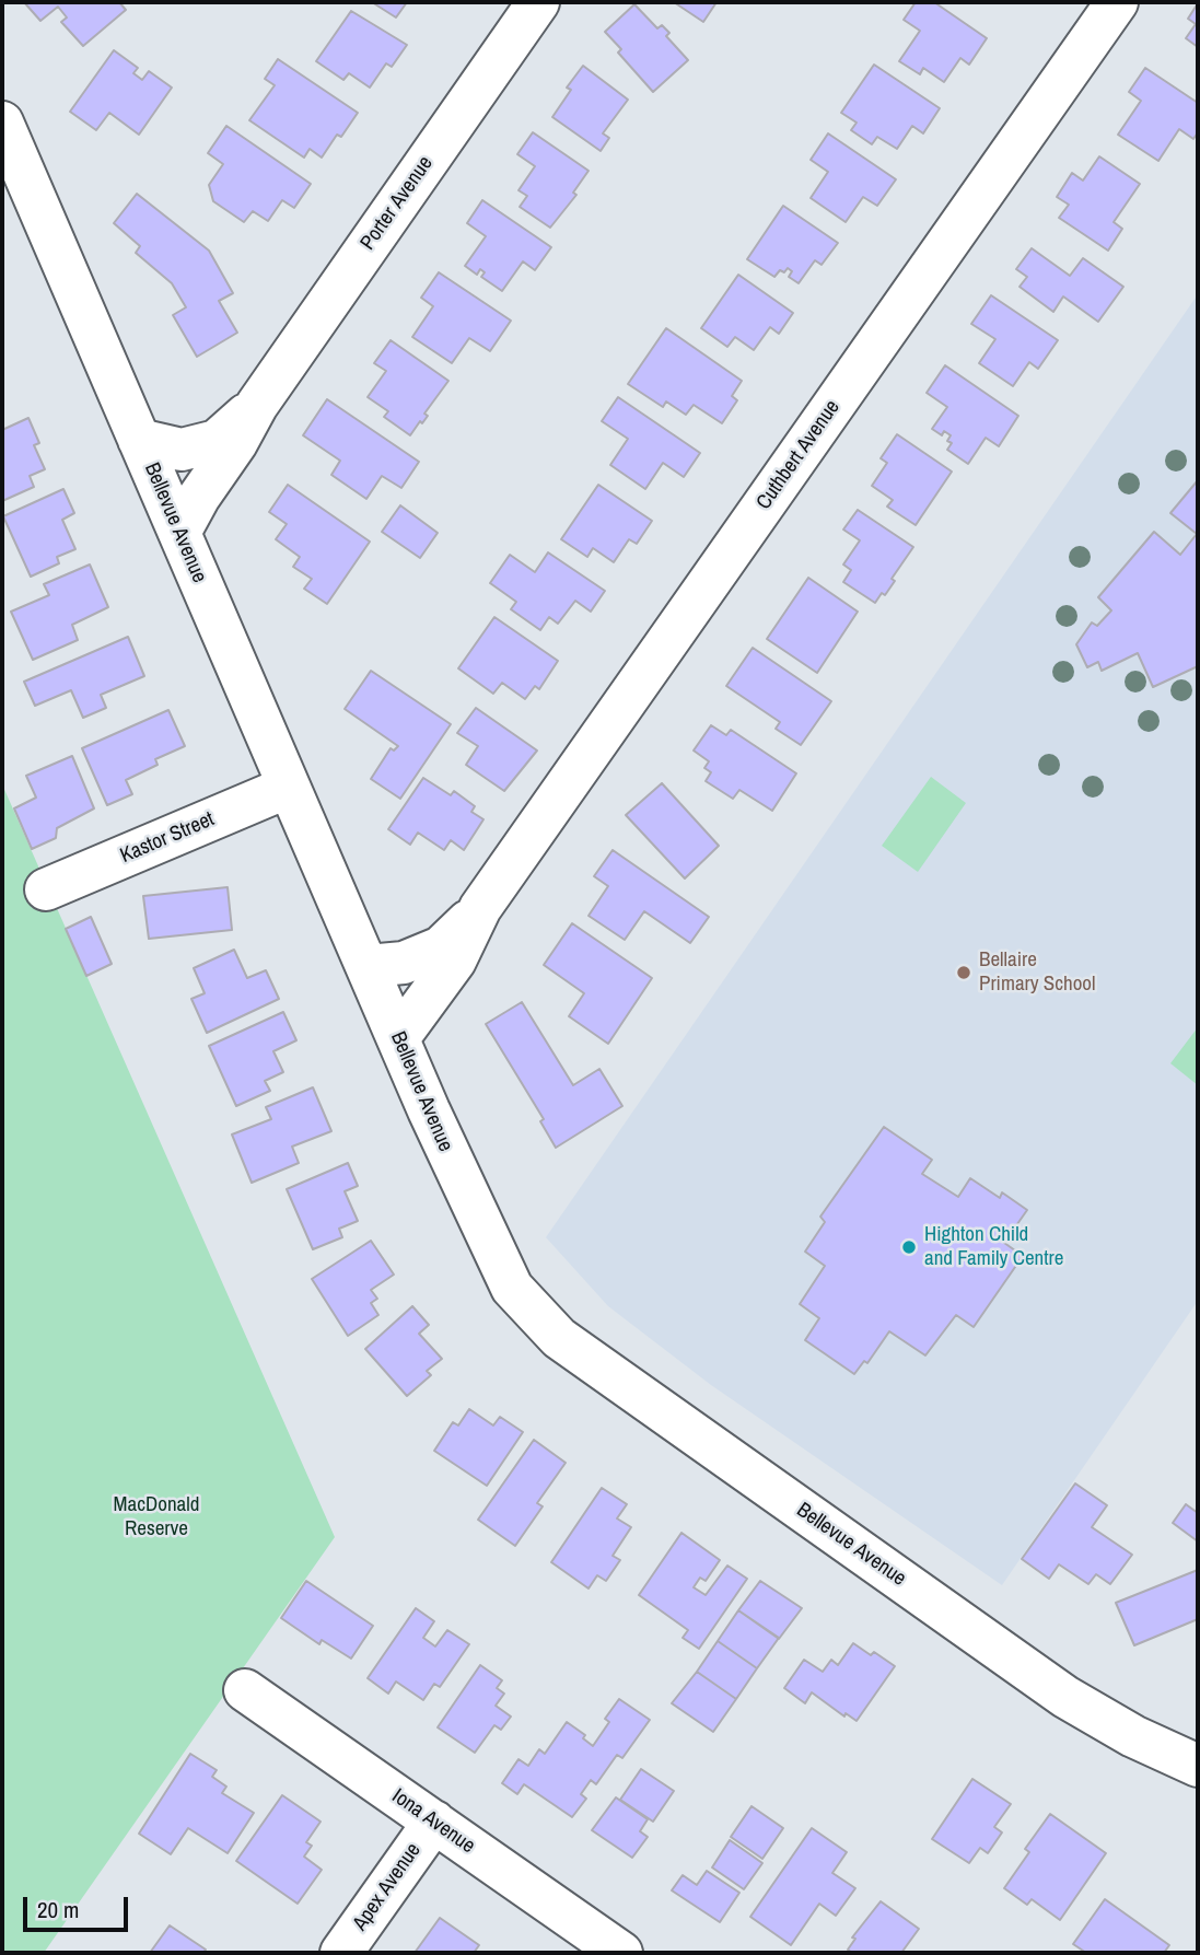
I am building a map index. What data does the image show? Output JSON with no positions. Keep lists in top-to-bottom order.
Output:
{
  "streets": {
    "street": [
      "Porter Avenue",
      "Cuthbert Avenue",
      "Bellevue Avenue",
      "Kastor Street",
      "Iona Avenue",
      "Apex Avenue"
    ]
  },
  "crossings": [
    ["Porter Avenue", "Bellevue Avenue"],
    ["Cuthbert Avenue", "Bellevue Avenue"],
    ["Bellevue Avenue", "Kastor Street"],
    ["Iona Avenue", "Apex Avenue"]
  ],
  "parks": ["MacDonald Reserve"],
  "places": ["Bellaire Primary School", "Highton Child and Family Centre"],
  "scale_bar": "20 m"
}
